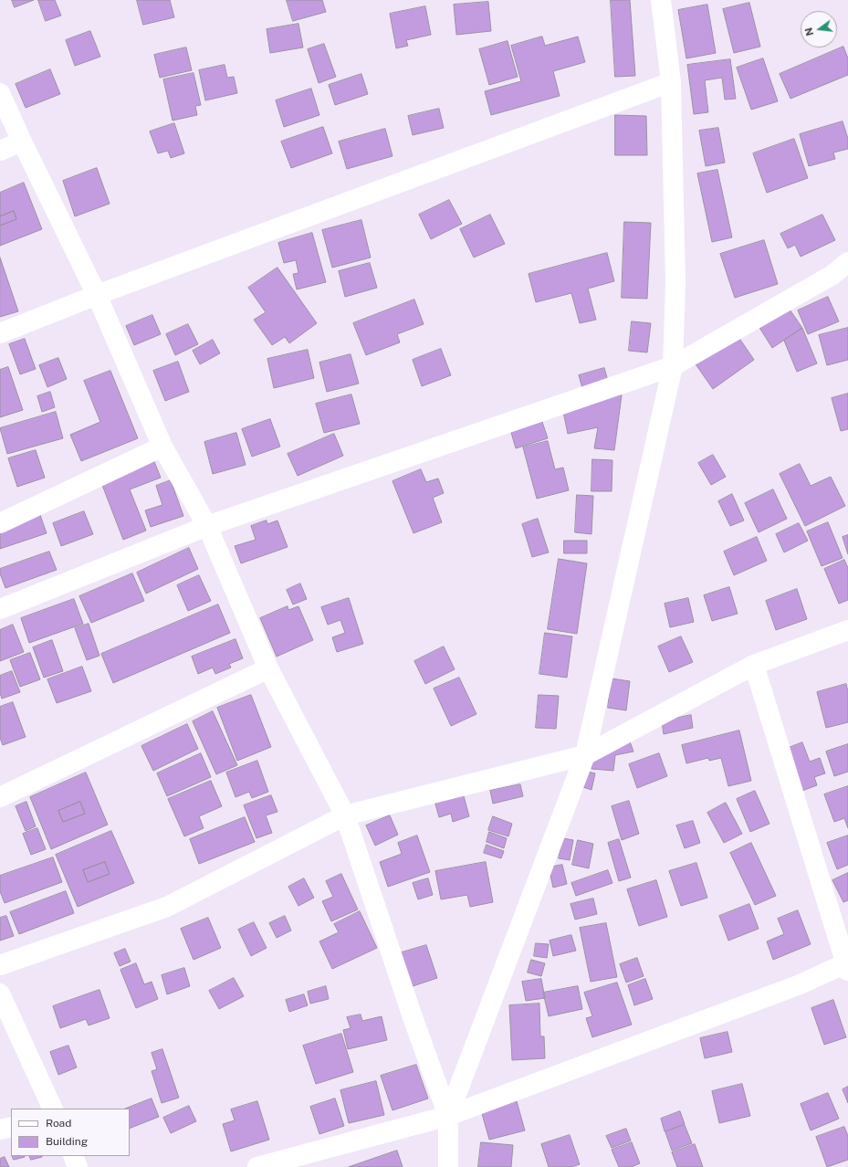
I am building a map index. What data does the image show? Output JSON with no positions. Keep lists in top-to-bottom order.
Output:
{
  "legend": ["Road", "Building"],
  "north": "left"
}
